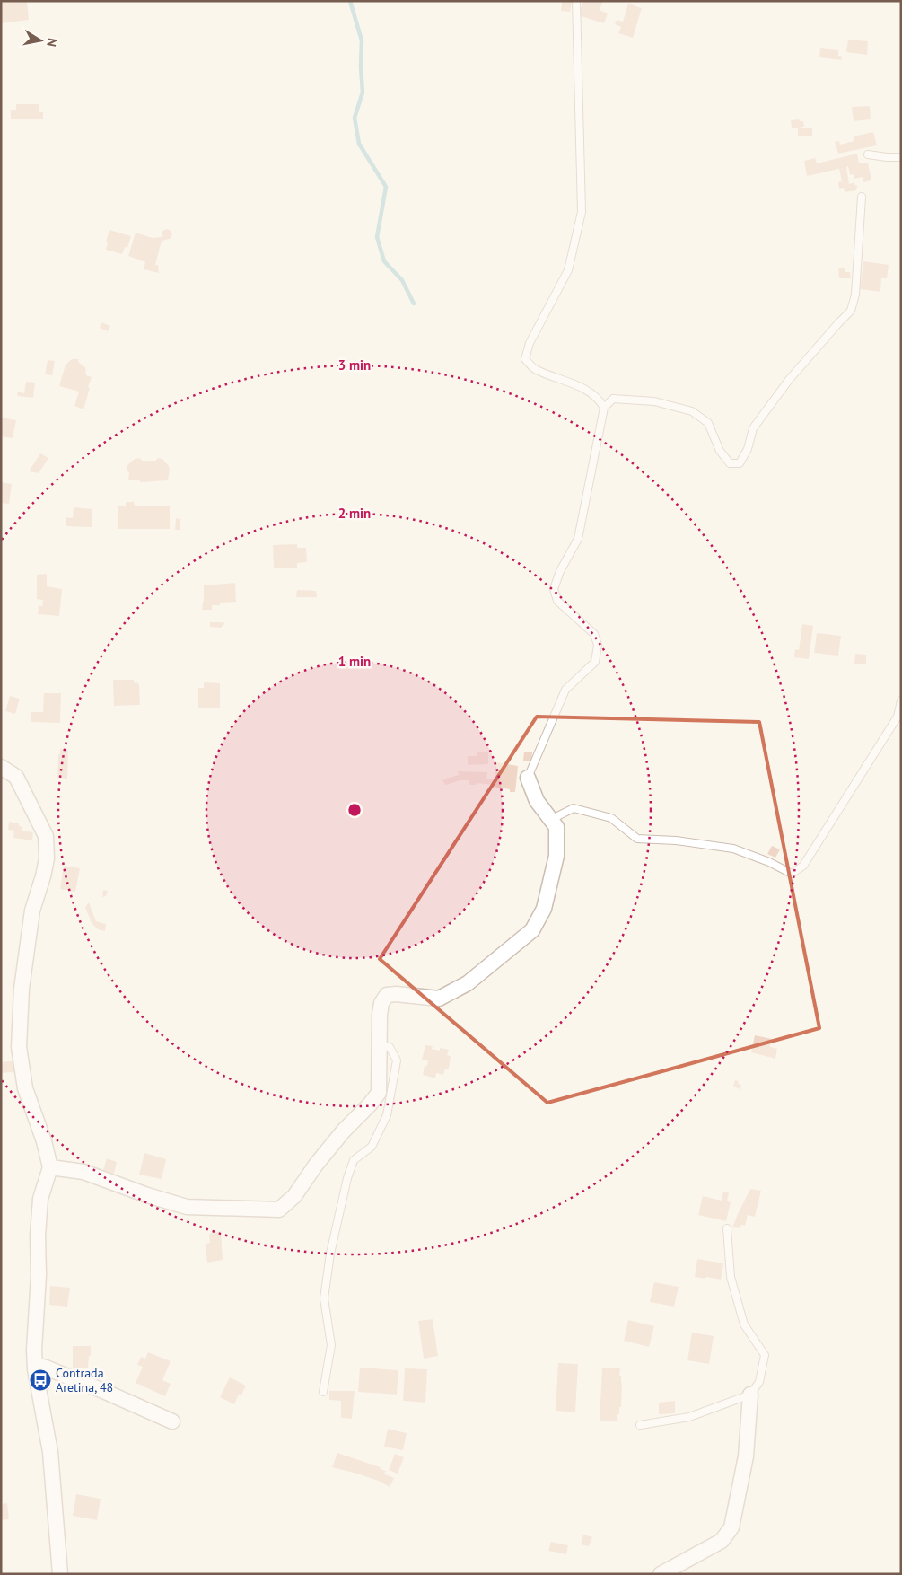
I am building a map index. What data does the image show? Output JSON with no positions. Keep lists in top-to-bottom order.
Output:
{
  "places": {
    "bus stop": ["Contrada Aretina, 48"]
  },
  "north": "right",
  "rings": ["3 min", "2 min", "1 min"]
}
